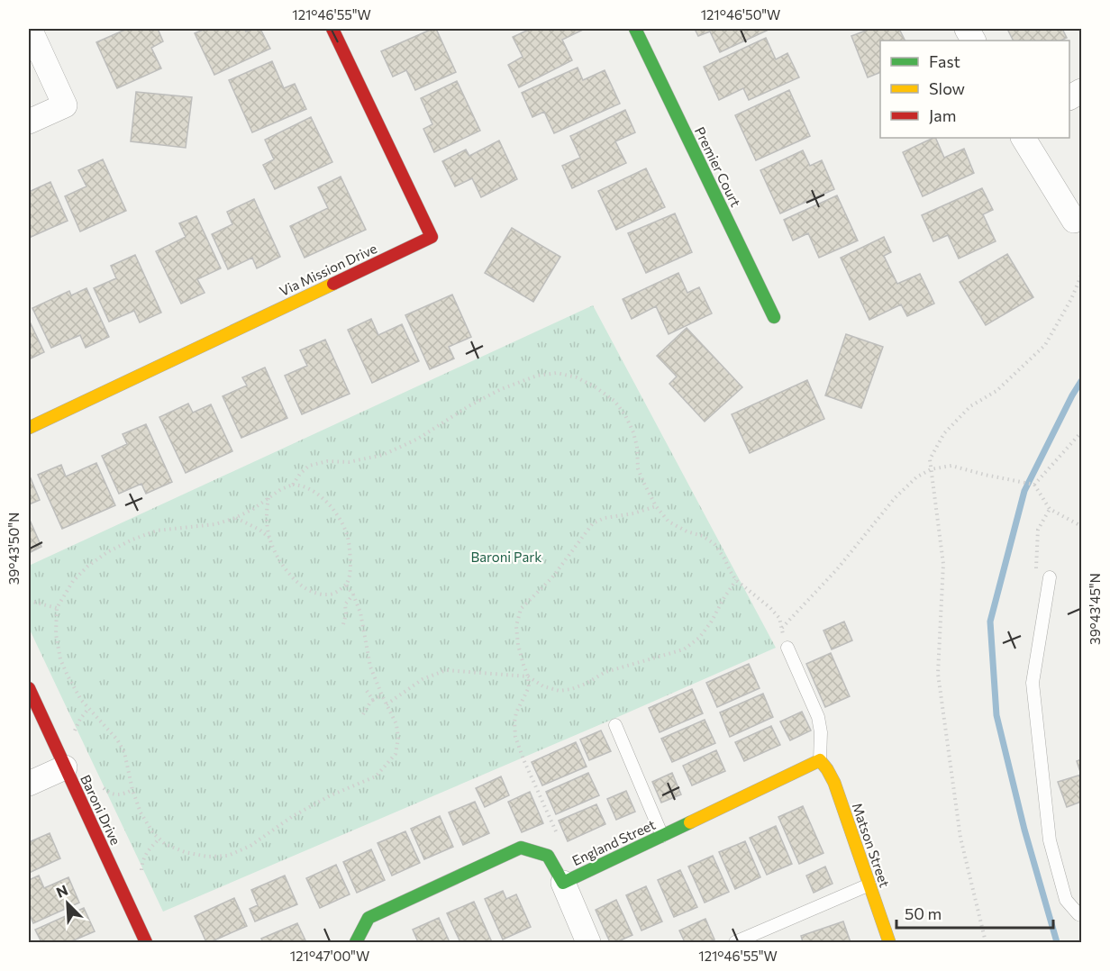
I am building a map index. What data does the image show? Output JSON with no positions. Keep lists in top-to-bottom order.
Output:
{
  "streets": {
    "street": [
      "Premier Court",
      "Via Mission Drive",
      "Baroni Drive",
      "England Street",
      "Matson Street"
    ]
  },
  "crossings": [
    ["England Street", "Matson Street"]
  ],
  "parks": ["Baroni Park"],
  "legend": ["Fast", "Slow", "Jam"],
  "scale_bar": "50 m",
  "north": "top left",
  "coordinates": [
    "121°46'55\"W",
    "121°46'50\"W",
    "39°43'50\"N",
    "39°43'45\"N",
    "121°47'00\"W"
  ]
}
